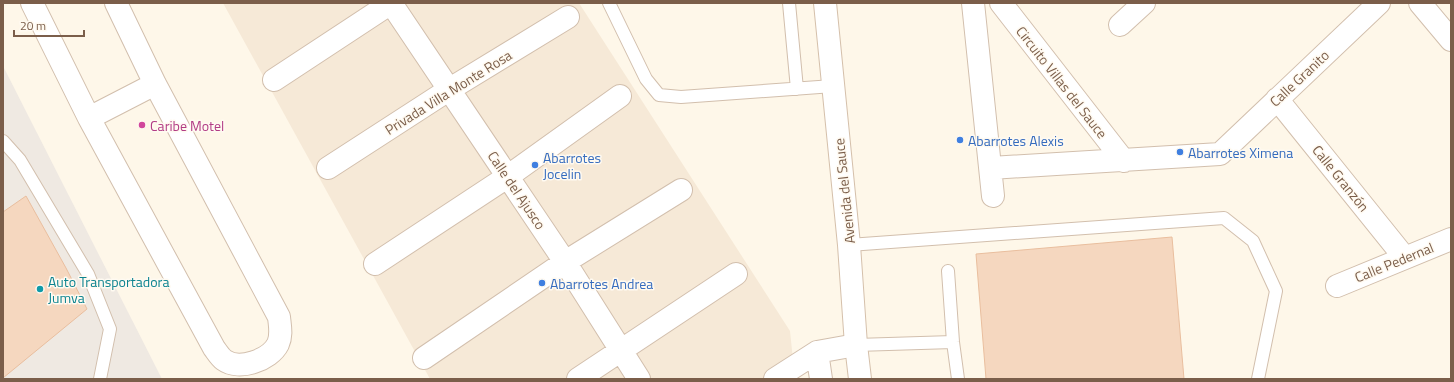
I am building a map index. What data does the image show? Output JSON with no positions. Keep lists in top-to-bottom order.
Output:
{
  "streets": {
    "street": [
      "Calle Granito",
      "Circuito Villas del Sauce",
      "Privada Villa Monte Rosa",
      "Calle Granzón",
      "Calle del Ajusco",
      "Avenida del Sauce",
      "Calle Pedernal"
    ]
  },
  "crossings": [
    ["Calle Granito", "Circuito Villas del Sauce"],
    ["Calle Granito", "Calle Granzón"],
    ["Privada Villa Monte Rosa", "Calle del Ajusco"],
    ["Calle Granzón", "Calle Pedernal"]
  ],
  "places": [
    "Caribe Motel",
    "Abarrotes Alexis",
    "Abarrotes Ximena",
    "Abarrotes Jocelin",
    "Abarrotes Andrea",
    "Auto Transportadora Jumva"
  ],
  "scale_bar": "20 m"
}
